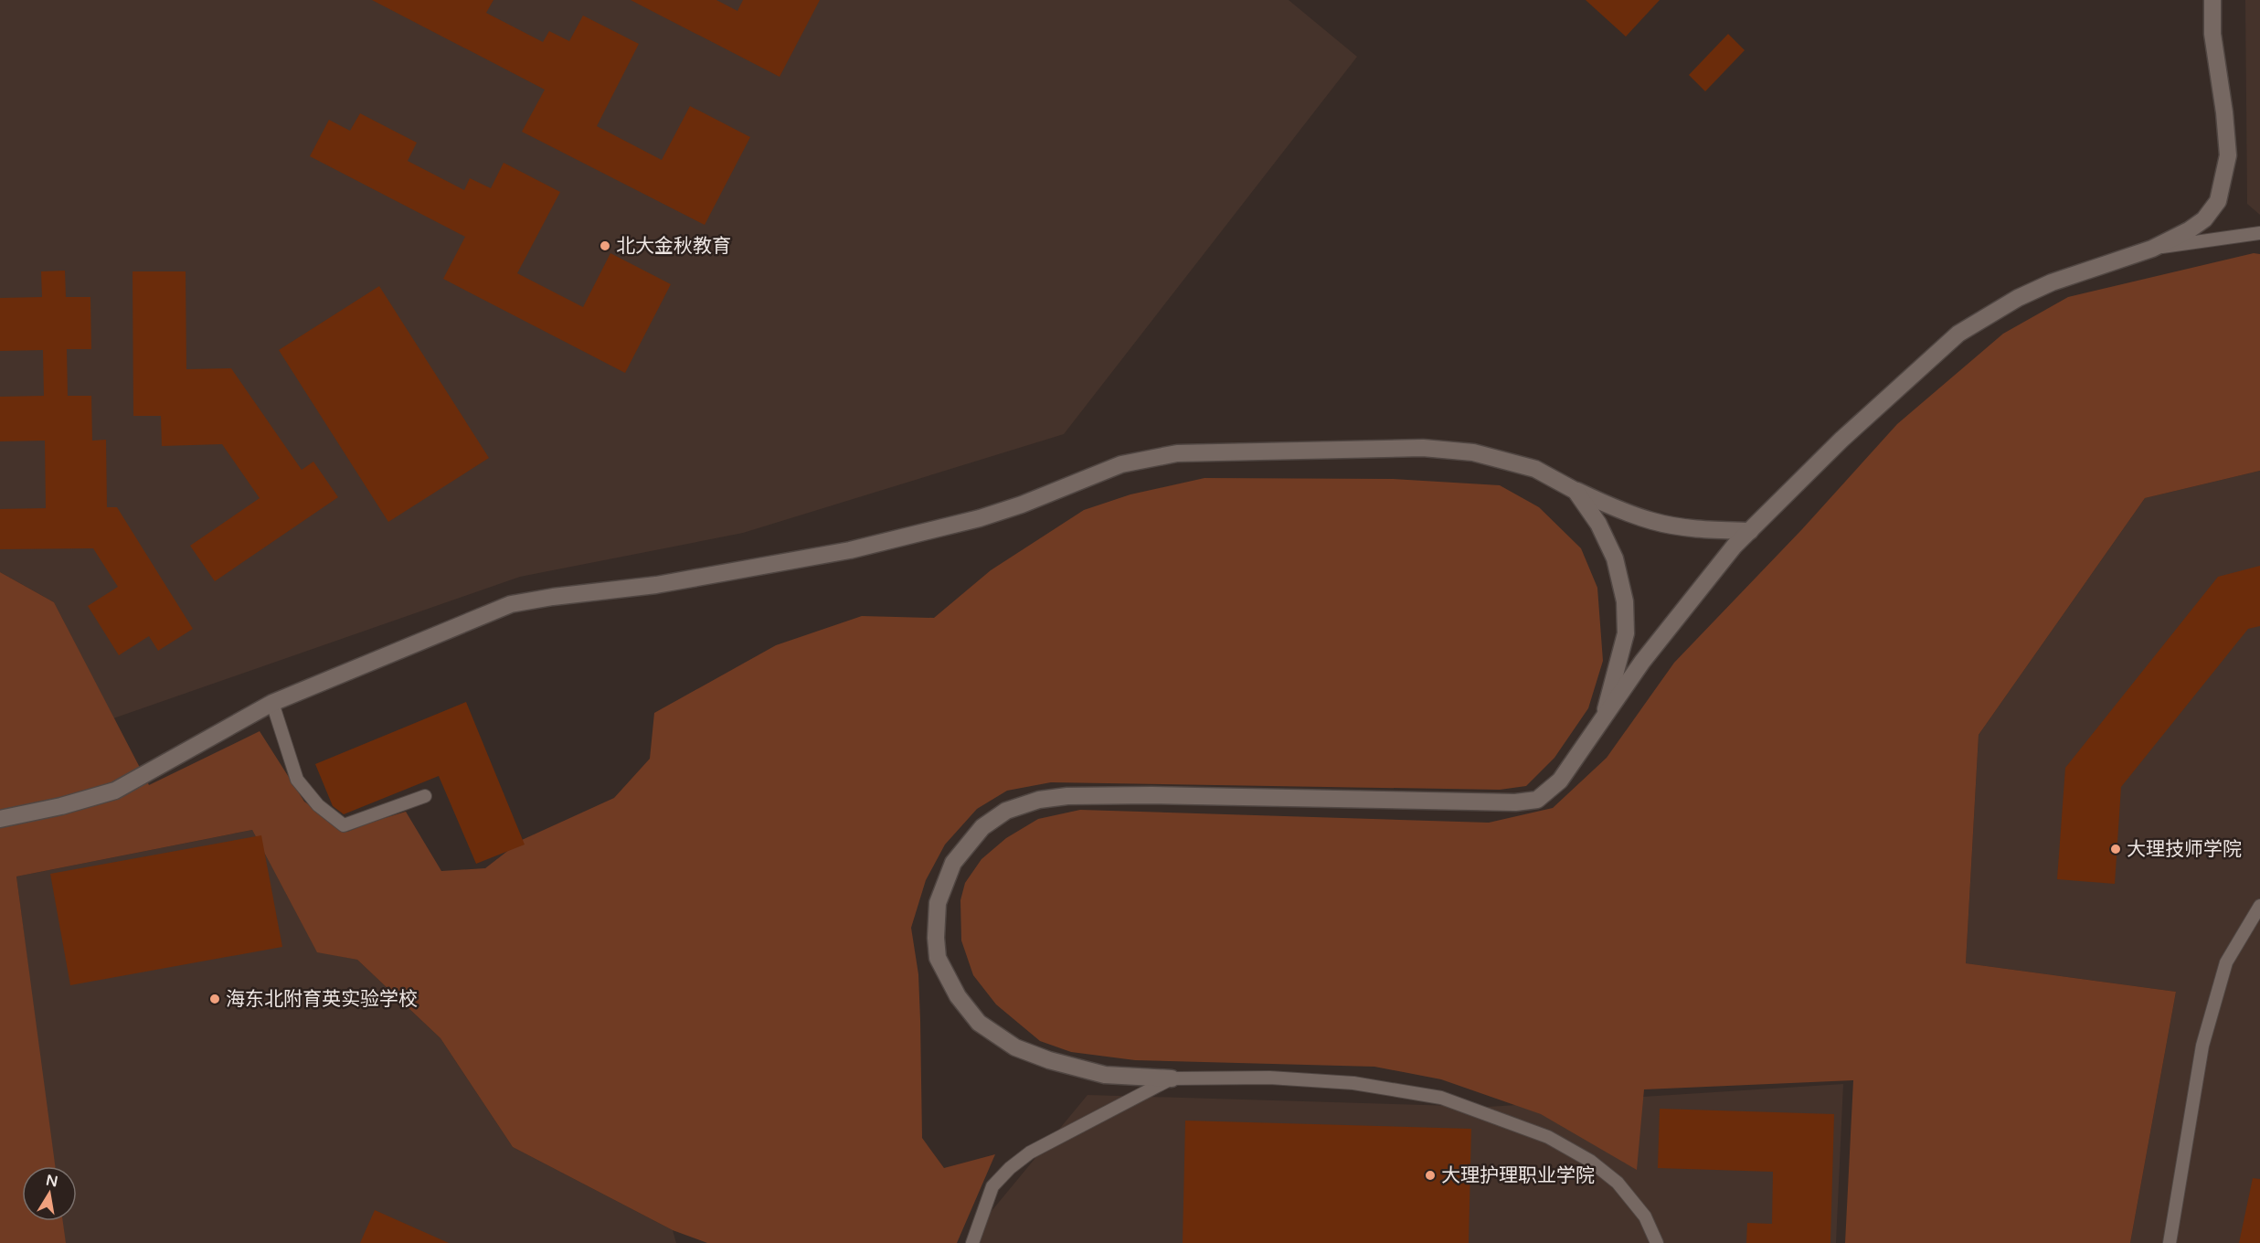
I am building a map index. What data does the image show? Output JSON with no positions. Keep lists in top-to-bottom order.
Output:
{
  "places": [
    "北大金秋教育",
    "大理技师学院",
    "海东北附育英实验学校",
    "大理护理职业学院"
  ],
  "north": "top"
}
